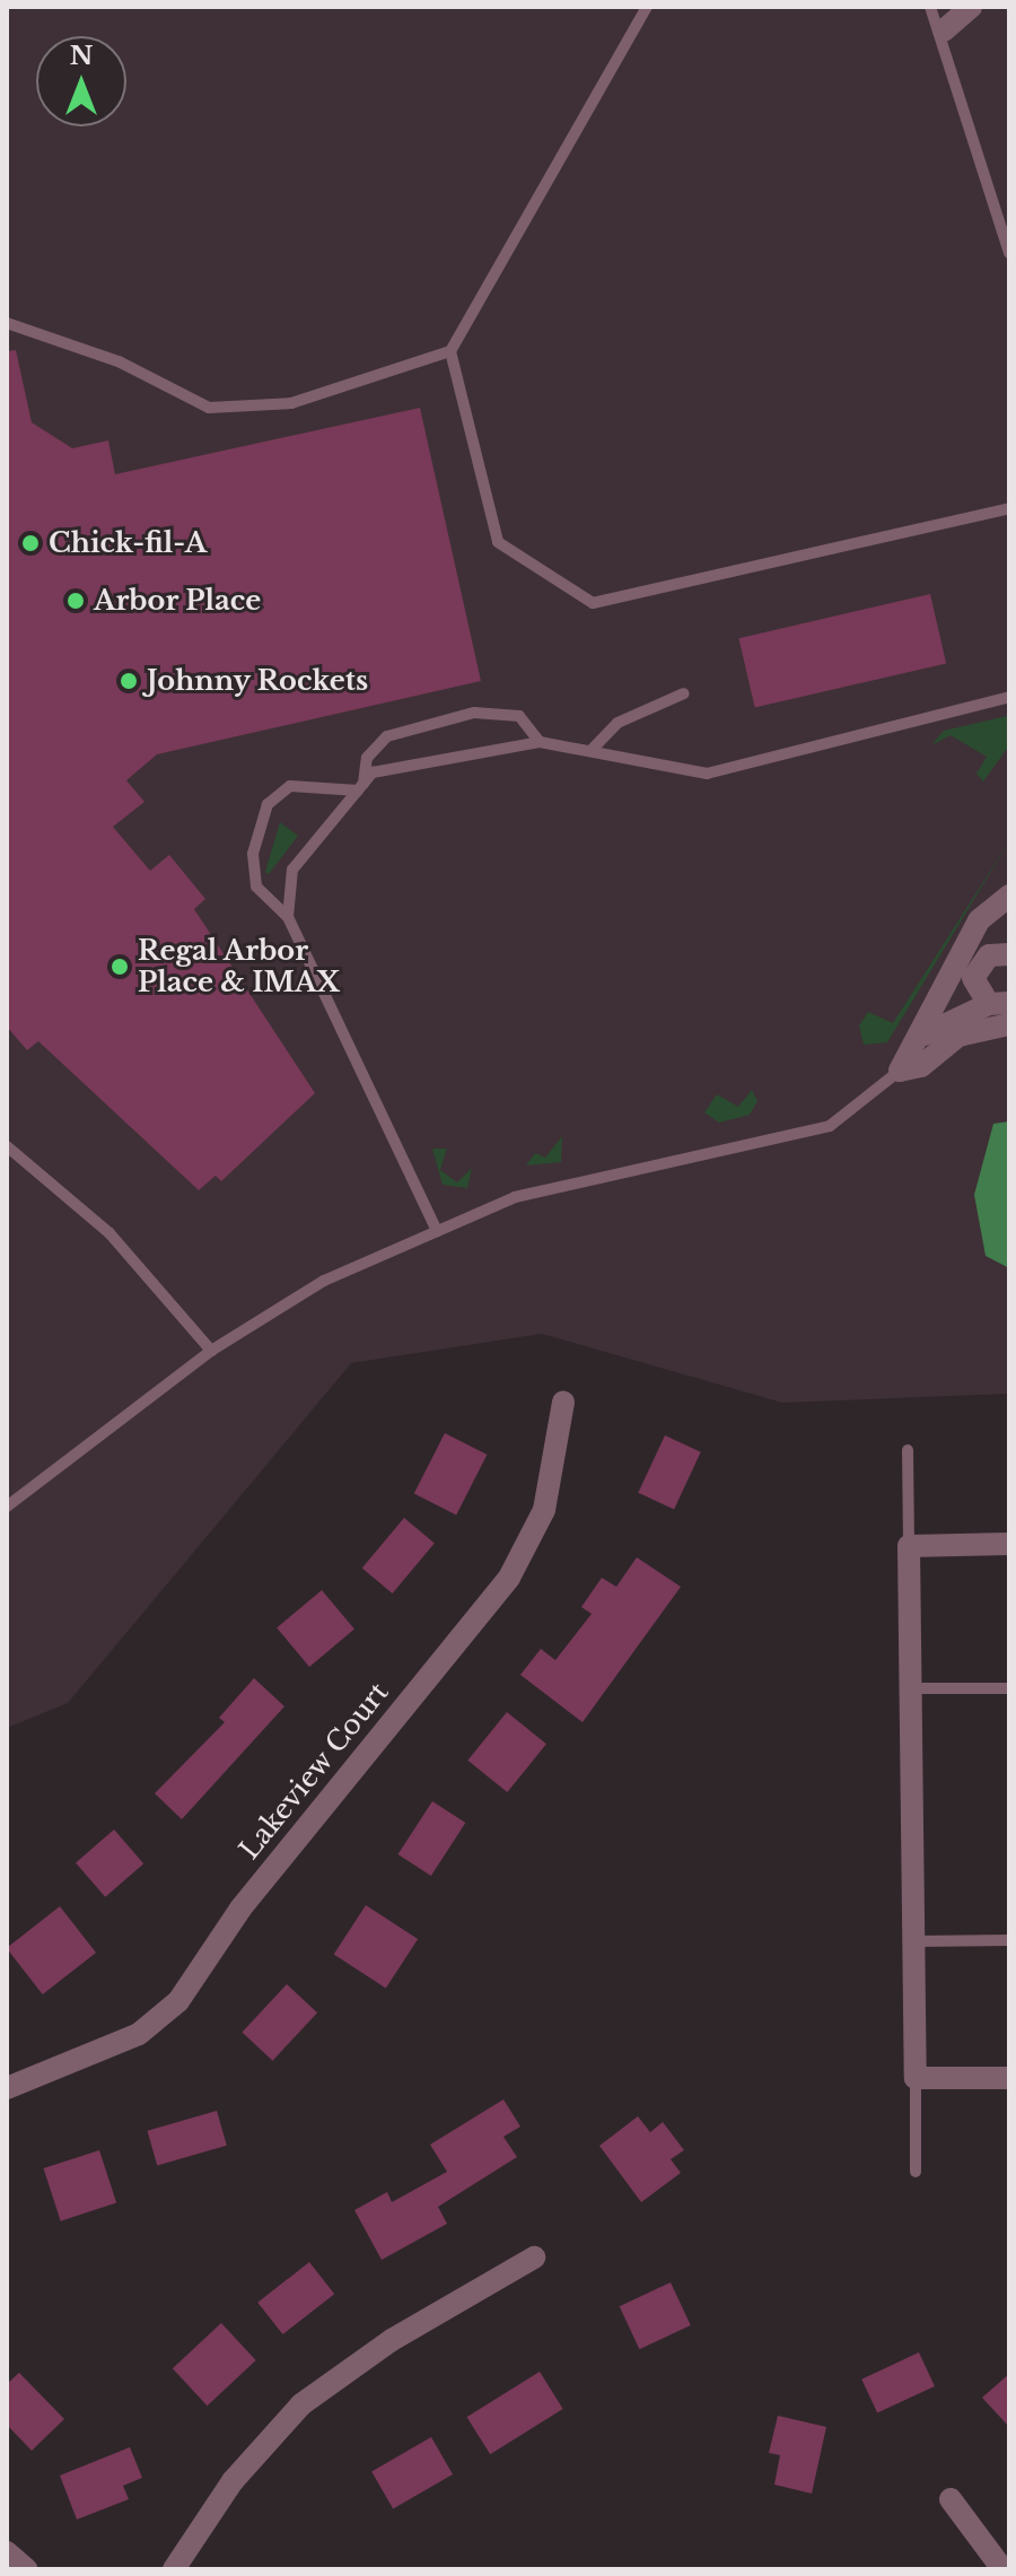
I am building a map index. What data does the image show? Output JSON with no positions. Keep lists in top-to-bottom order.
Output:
{
  "streets": {
    "street": ["Lakeview Court"]
  },
  "places": [
    "Chick-fil-A",
    "Arbor Place",
    "Johnny Rockets",
    "Regal Arbor Place & IMAX"
  ],
  "north": "top"
}
